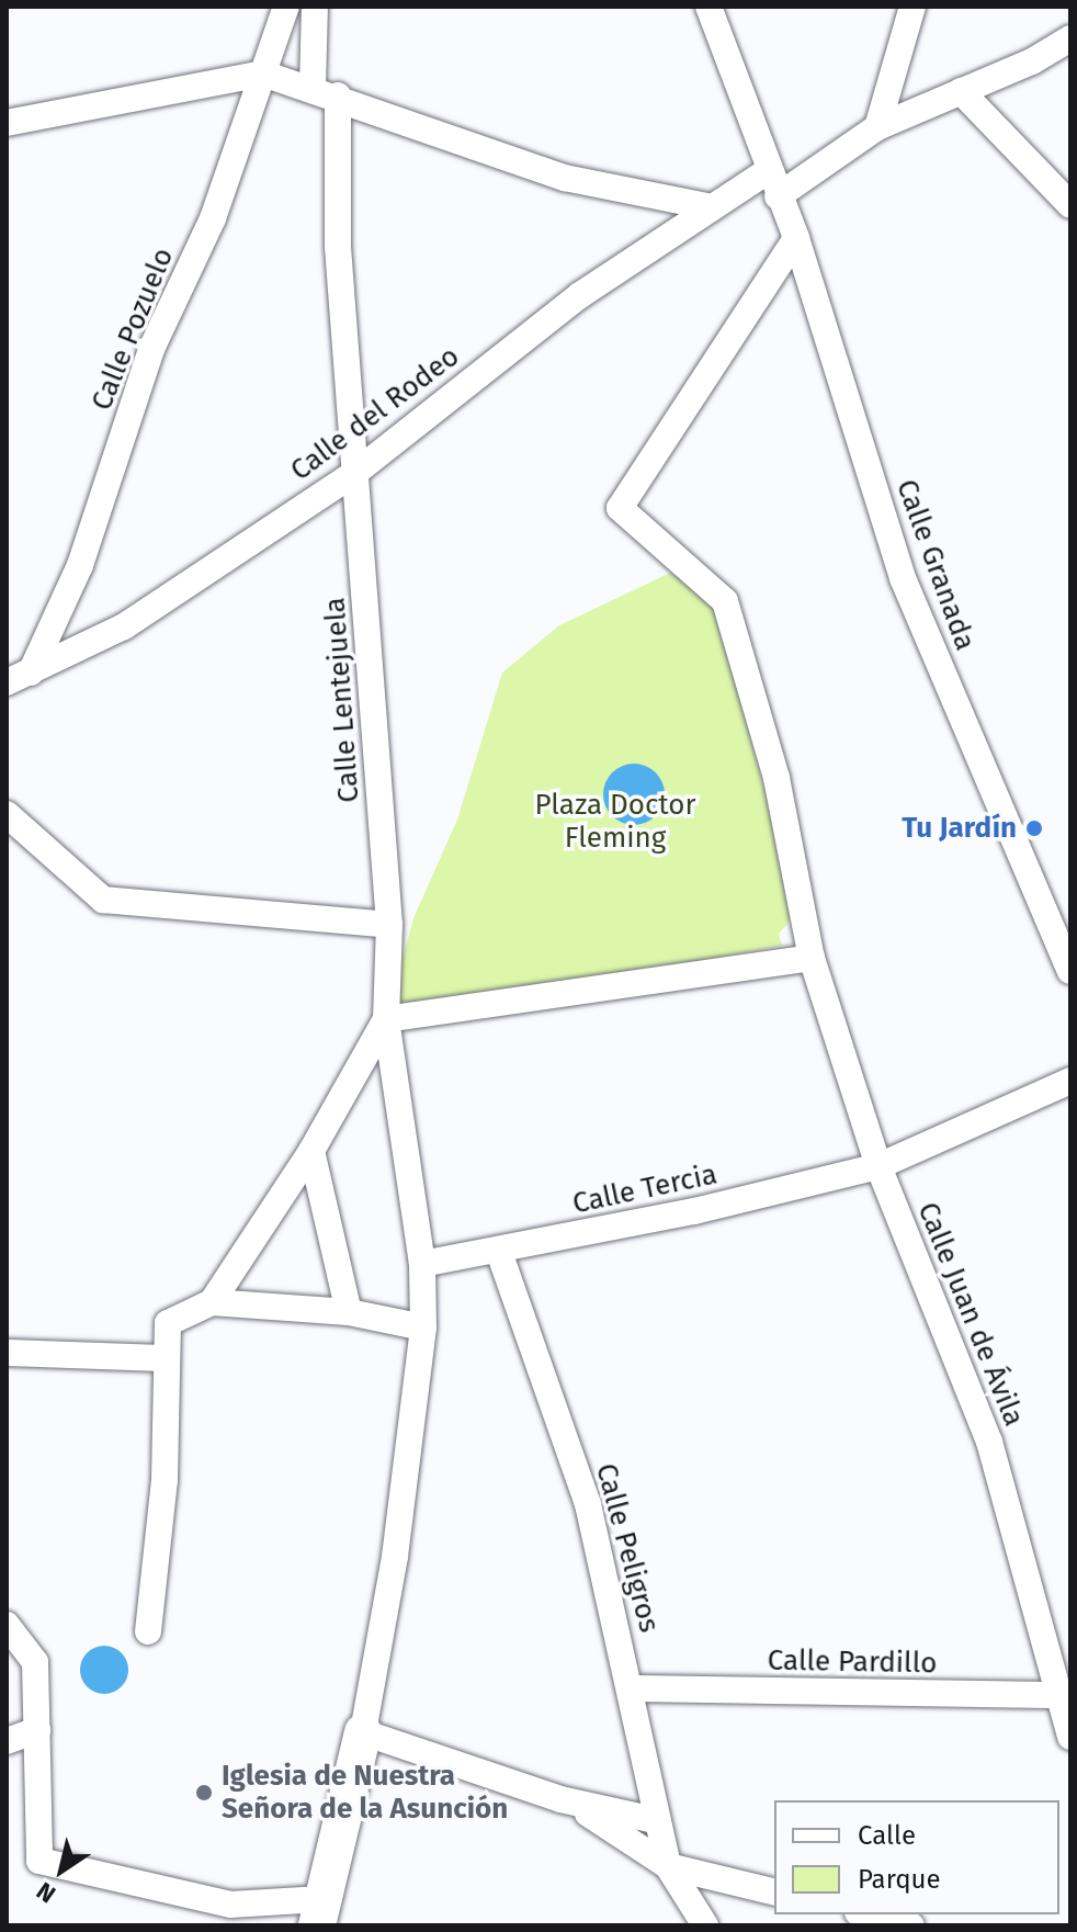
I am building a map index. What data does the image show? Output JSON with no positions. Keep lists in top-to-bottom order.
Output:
{
  "streets": {
    "street": [
      "Calle Pozuelo",
      "Calle del Rodeo",
      "Calle Granada",
      "Calle Lentejuela",
      "Calle Tercia",
      "Calle Juan de Ávila",
      "Calle Peligros",
      "Calle Pardillo"
    ]
  },
  "crossings": [
    ["Calle Pozuelo", "Calle del Rodeo"],
    ["Calle del Rodeo", "Calle Granada"],
    ["Calle del Rodeo", "Calle Lentejuela"],
    ["Calle Granada", "Calle Juan de Ávila"],
    ["Calle Lentejuela", "Calle Tercia"],
    ["Calle Tercia", "Calle Juan de Ávila"],
    ["Calle Tercia", "Calle Peligros"],
    ["Calle Juan de Ávila", "Calle Pardillo"],
    ["Calle Peligros", "Calle Pardillo"]
  ],
  "parks": ["Plaza Doctor Fleming"],
  "places": ["Tu Jardín", "Iglesia de Nuestra Señora de la Asunción"],
  "legend": ["Calle", "Parque"],
  "north": "bottom left"
}
